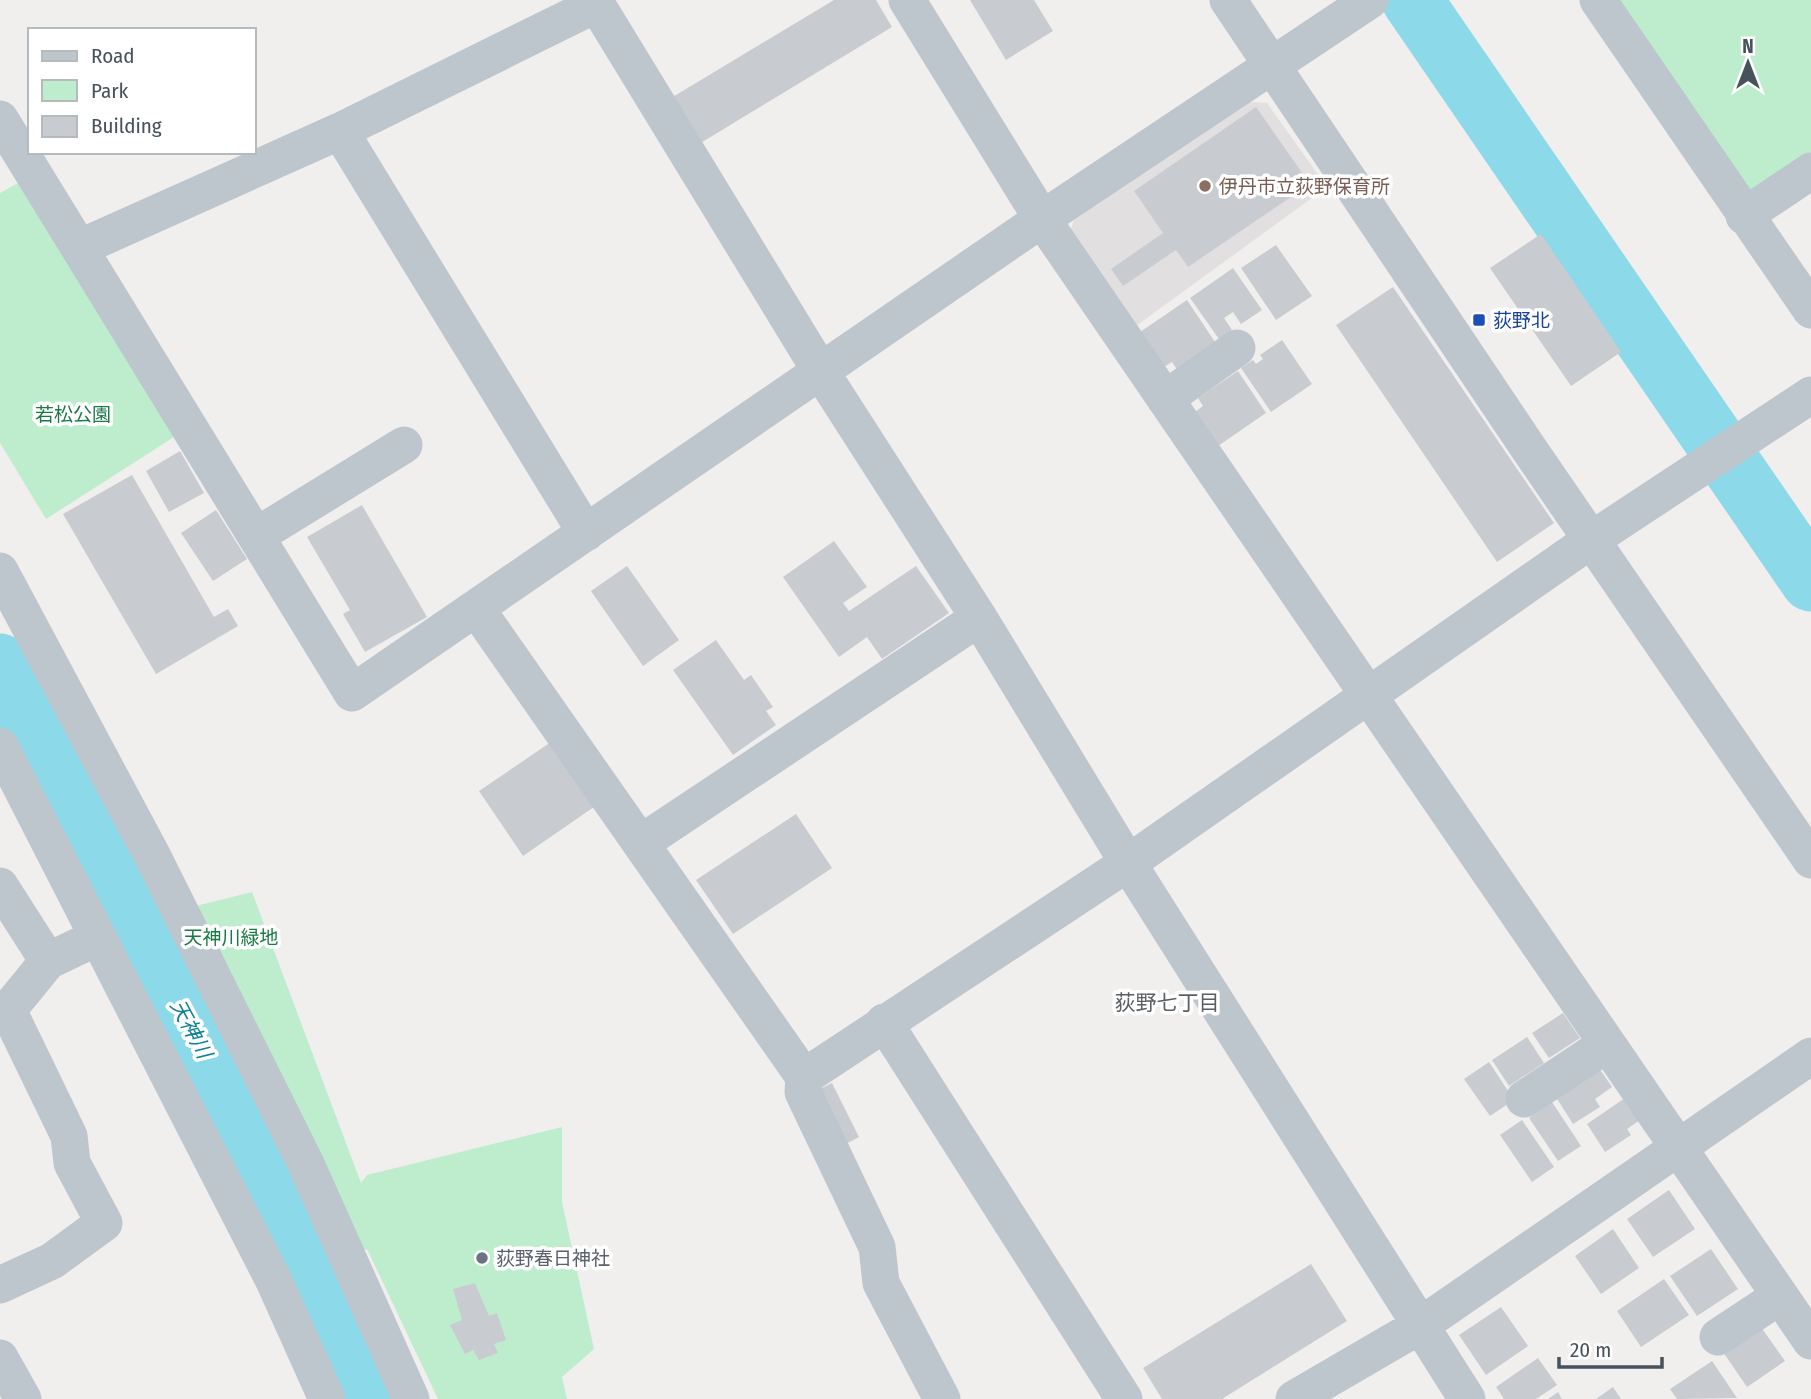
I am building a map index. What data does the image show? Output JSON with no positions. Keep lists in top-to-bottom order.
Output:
{
  "districts": ["荻野七丁目"],
  "water": ["天神川"],
  "parks": ["若松公園", "天神川緑地"],
  "places": {
    "other": ["伊丹市立荻野保育所", "荻野春日神社"],
    "transit": ["荻野北"]
  },
  "legend": ["Road", "Park", "Building"],
  "scale_bar": "20 m",
  "north": "top"
}
